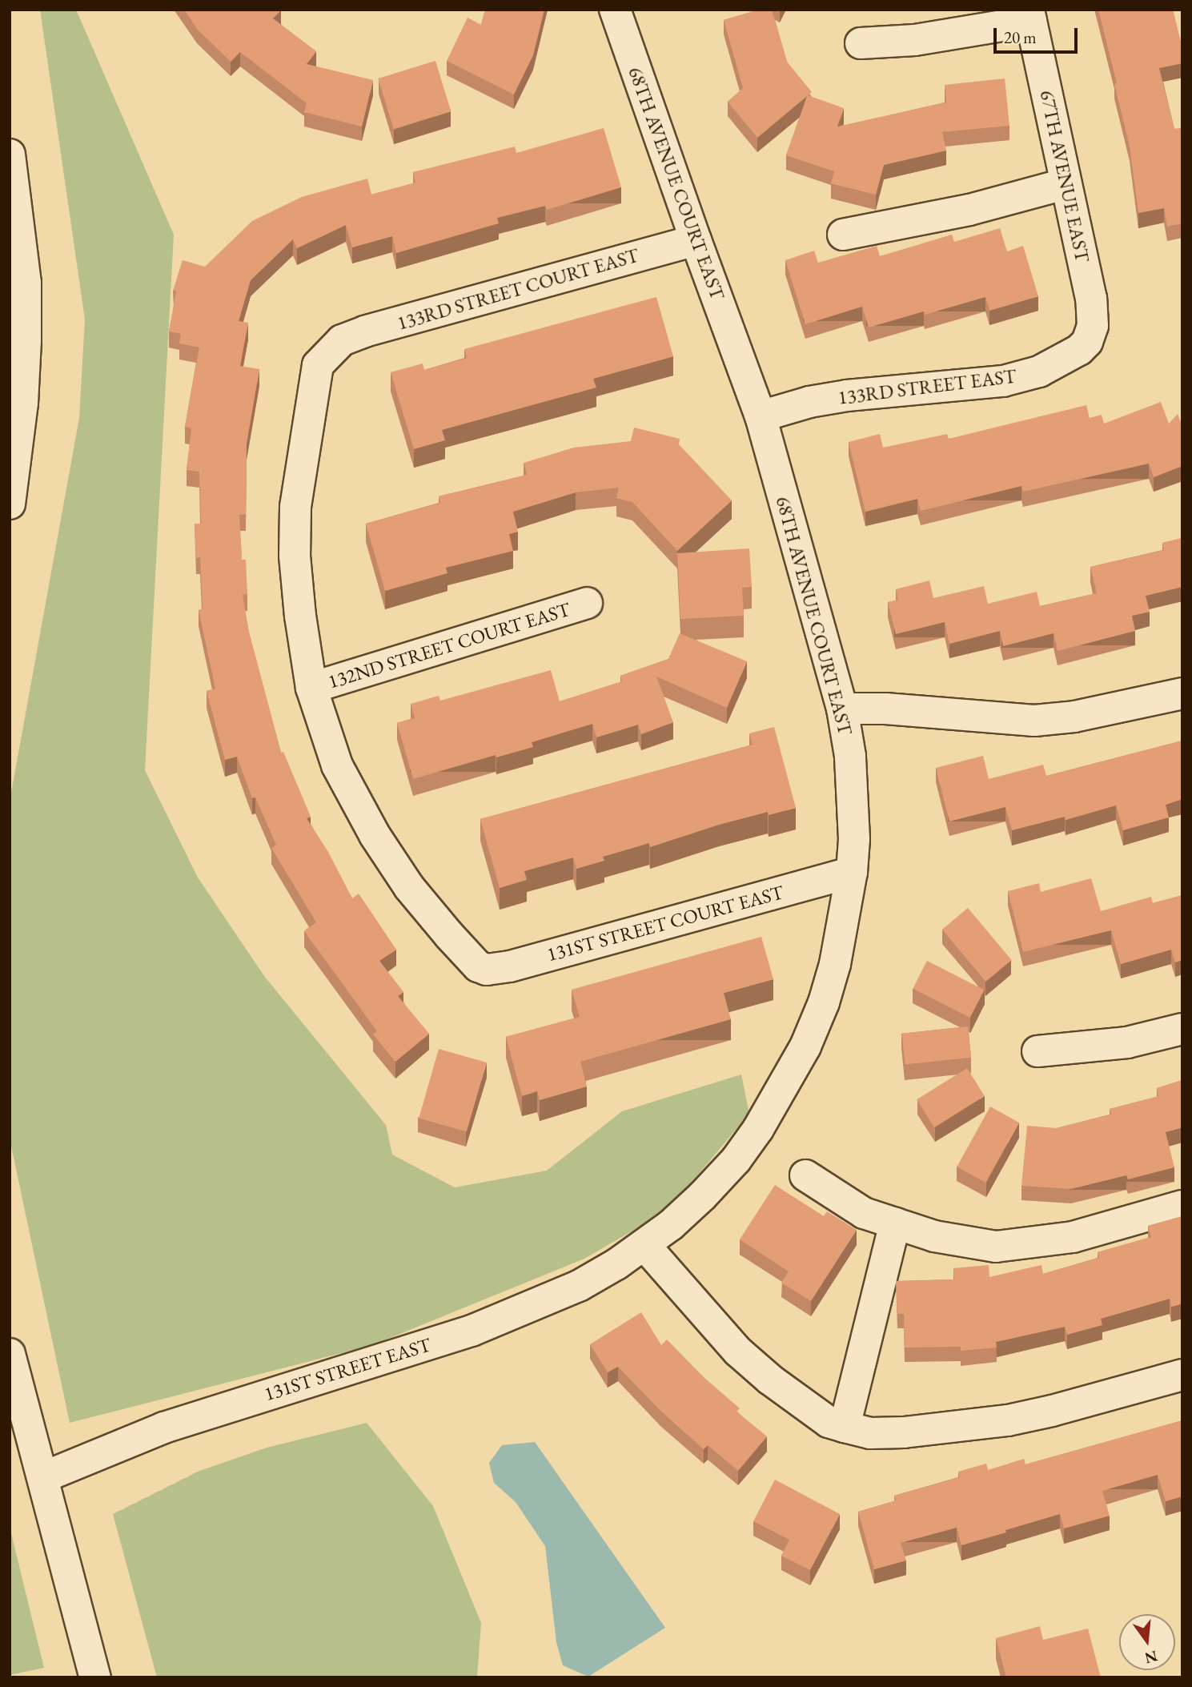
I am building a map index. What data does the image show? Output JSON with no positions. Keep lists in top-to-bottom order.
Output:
{
  "streets": {
    "street": [
      "67TH AVENUE EAST",
      "68TH AVENUE COURT EAST",
      "133RD STREET COURT EAST",
      "133RD STREET EAST",
      "132ND STREET COURT EAST",
      "131ST STREET COURT EAST",
      "131ST STREET EAST"
    ]
  },
  "crossings": [
    ["67TH AVENUE EAST", "133RD STREET EAST"],
    ["68TH AVENUE COURT EAST", "133RD STREET COURT EAST"],
    ["68TH AVENUE COURT EAST", "133RD STREET EAST"],
    ["68TH AVENUE COURT EAST", "131ST STREET COURT EAST"],
    ["68TH AVENUE COURT EAST", "131ST STREET EAST"],
    ["133RD STREET COURT EAST", "132ND STREET COURT EAST"],
    ["133RD STREET COURT EAST", "131ST STREET COURT EAST"],
    ["132ND STREET COURT EAST", "131ST STREET COURT EAST"]
  ],
  "scale_bar": "20 m",
  "north": "bottom"
}
